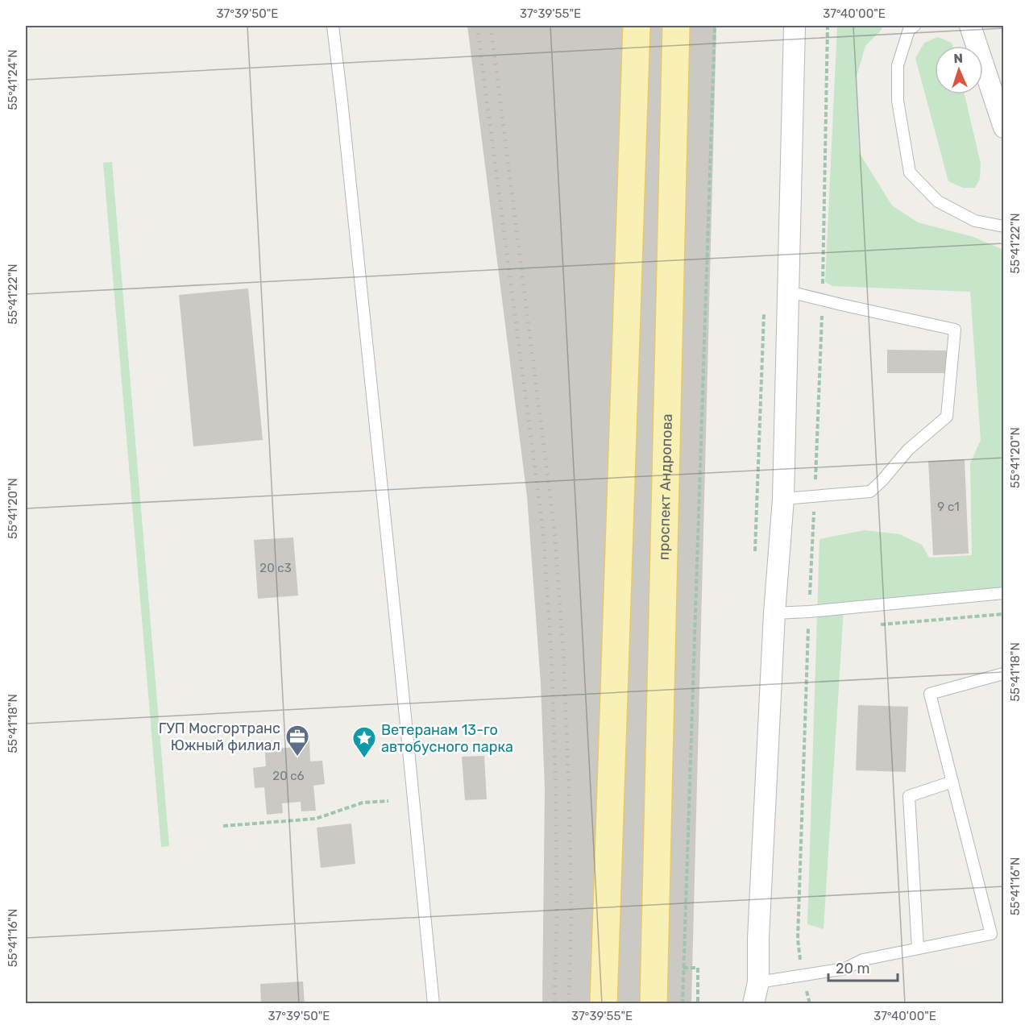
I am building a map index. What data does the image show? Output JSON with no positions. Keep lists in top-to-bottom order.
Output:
{
  "streets": {
    "main road": ["проспект Андропова"]
  },
  "places": {
    "office": ["ГУП Мосгортранс Южный филиал"],
    "place": ["Ветеранам 13-го автобусного парка"]
  },
  "house_numbers": ["9 с1", "20 с3", "20 с6"],
  "scale_bar": "20 m",
  "north": "top",
  "coordinates": [
    "37°39'50\"E",
    "37°39'55\"E",
    "37°40'00\"E",
    "55°41'24\"N",
    "55°41'22\"N",
    "55°41'20\"N",
    "55°41'18\"N",
    "55°41'16\"N"
  ]
}
